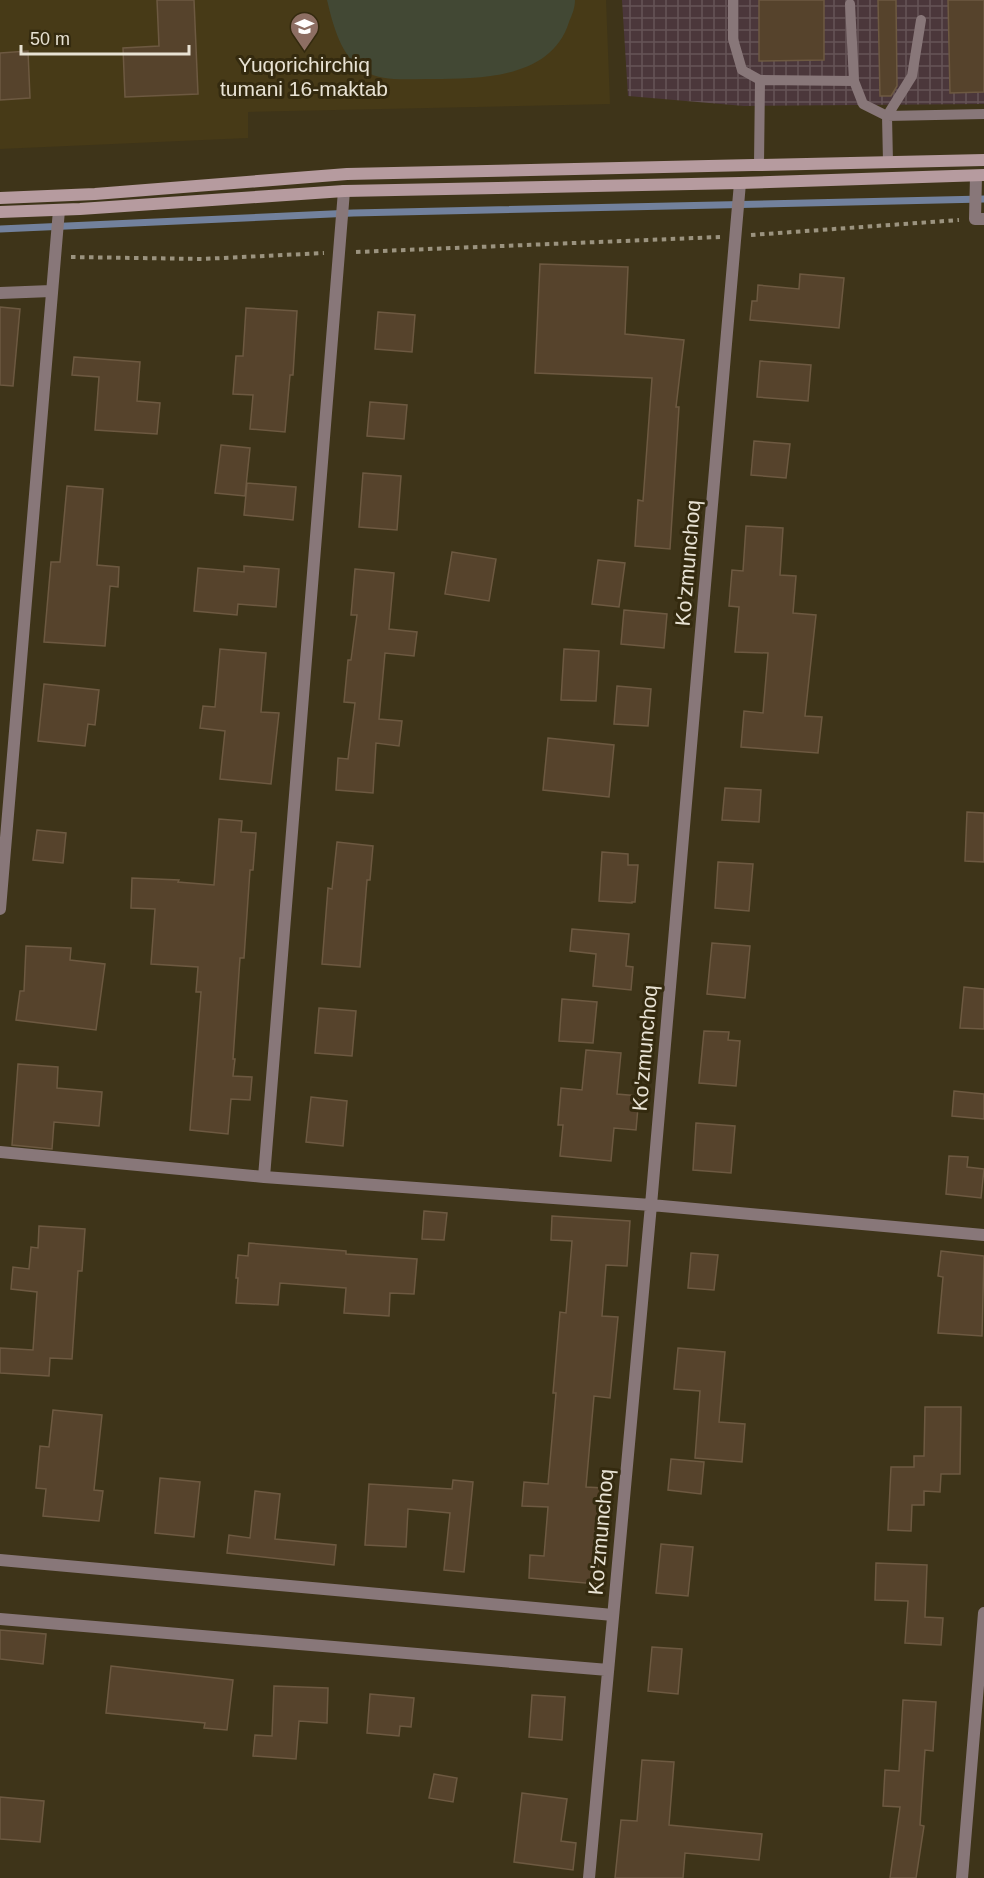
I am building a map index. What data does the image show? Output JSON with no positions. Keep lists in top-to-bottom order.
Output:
{
  "streets": {
    "street": ["Ko'zmunchoq"]
  },
  "places": {
    "school or university": ["Yuqorichirchiq tumani 16-maktab"]
  },
  "scale_bar": "50 m"
}
